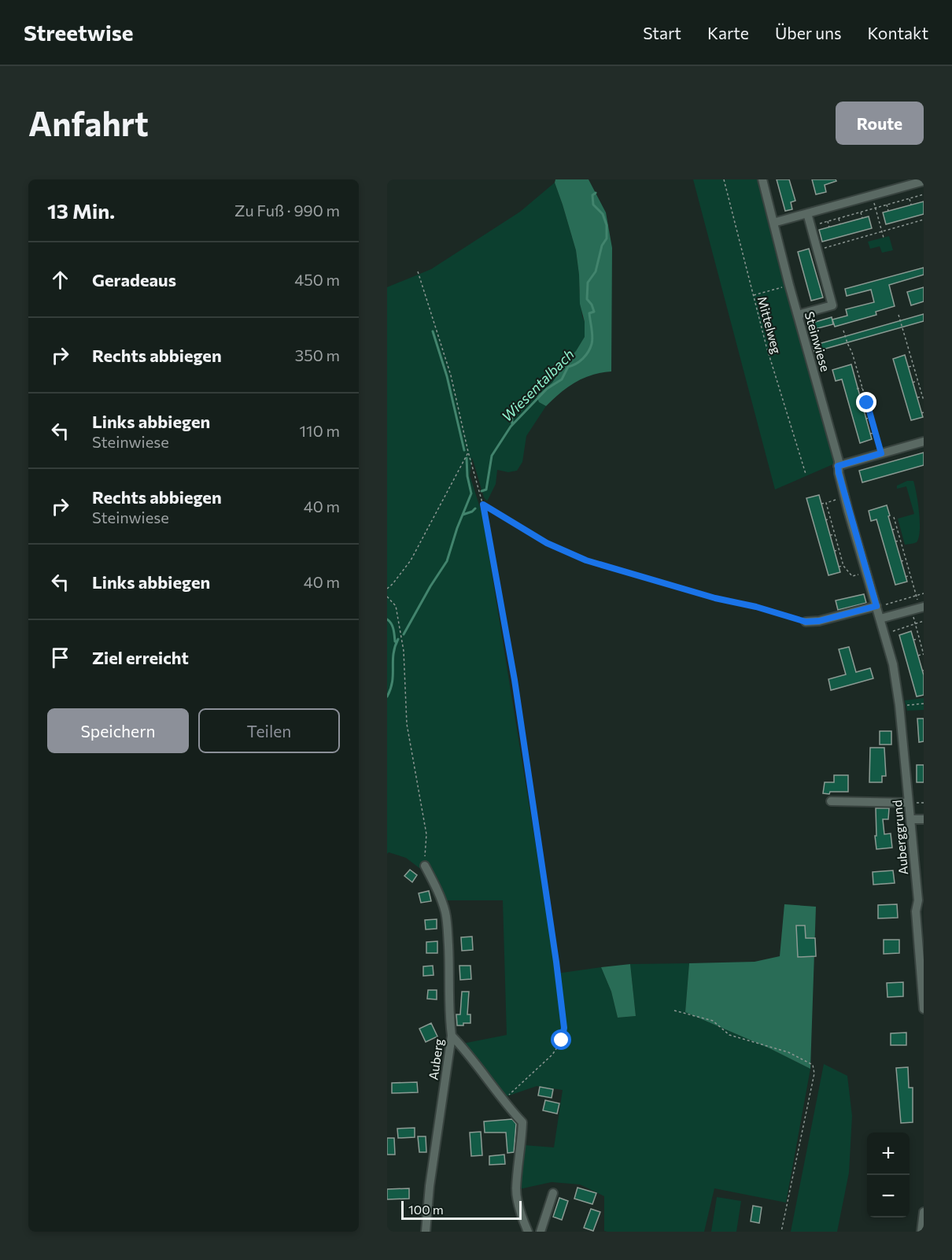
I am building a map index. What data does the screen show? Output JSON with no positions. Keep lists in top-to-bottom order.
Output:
{
  "streets": {
    "street": ["Steinwiese", "Auberggrund", "Auberg"],
    "path": ["Mittelweg"]
  },
  "crossings": [
    ["Steinwiese", "Auberggrund"]
  ],
  "water": ["Wiesentalbach"],
  "scale_bar": "100 m",
  "page": {
    "header": "Streetwise",
    "nav": [
      "Start",
      "Karte",
      "Über uns",
      "Kontakt"
    ],
    "buttons": [
      "Route",
      ["Speichern", "Teilen"]
    ],
    "title": "Anfahrt",
    "heading": ["13 Min.", "Zu Fuß · 990 m"],
    "list": [
      ["Geradeaus", "450 m"],
      ["Rechts abbiegen", "350 m"],
      ["Links abbiegen", "Steinwiese", "110 m"],
      ["Rechts abbiegen", "Steinwiese", "40 m"],
      ["Links abbiegen", "40 m"],
      "Ziel erreicht"
    ],
    "map_buttons": ["+", "−"],
    "scale": "100 m"
  }
}
